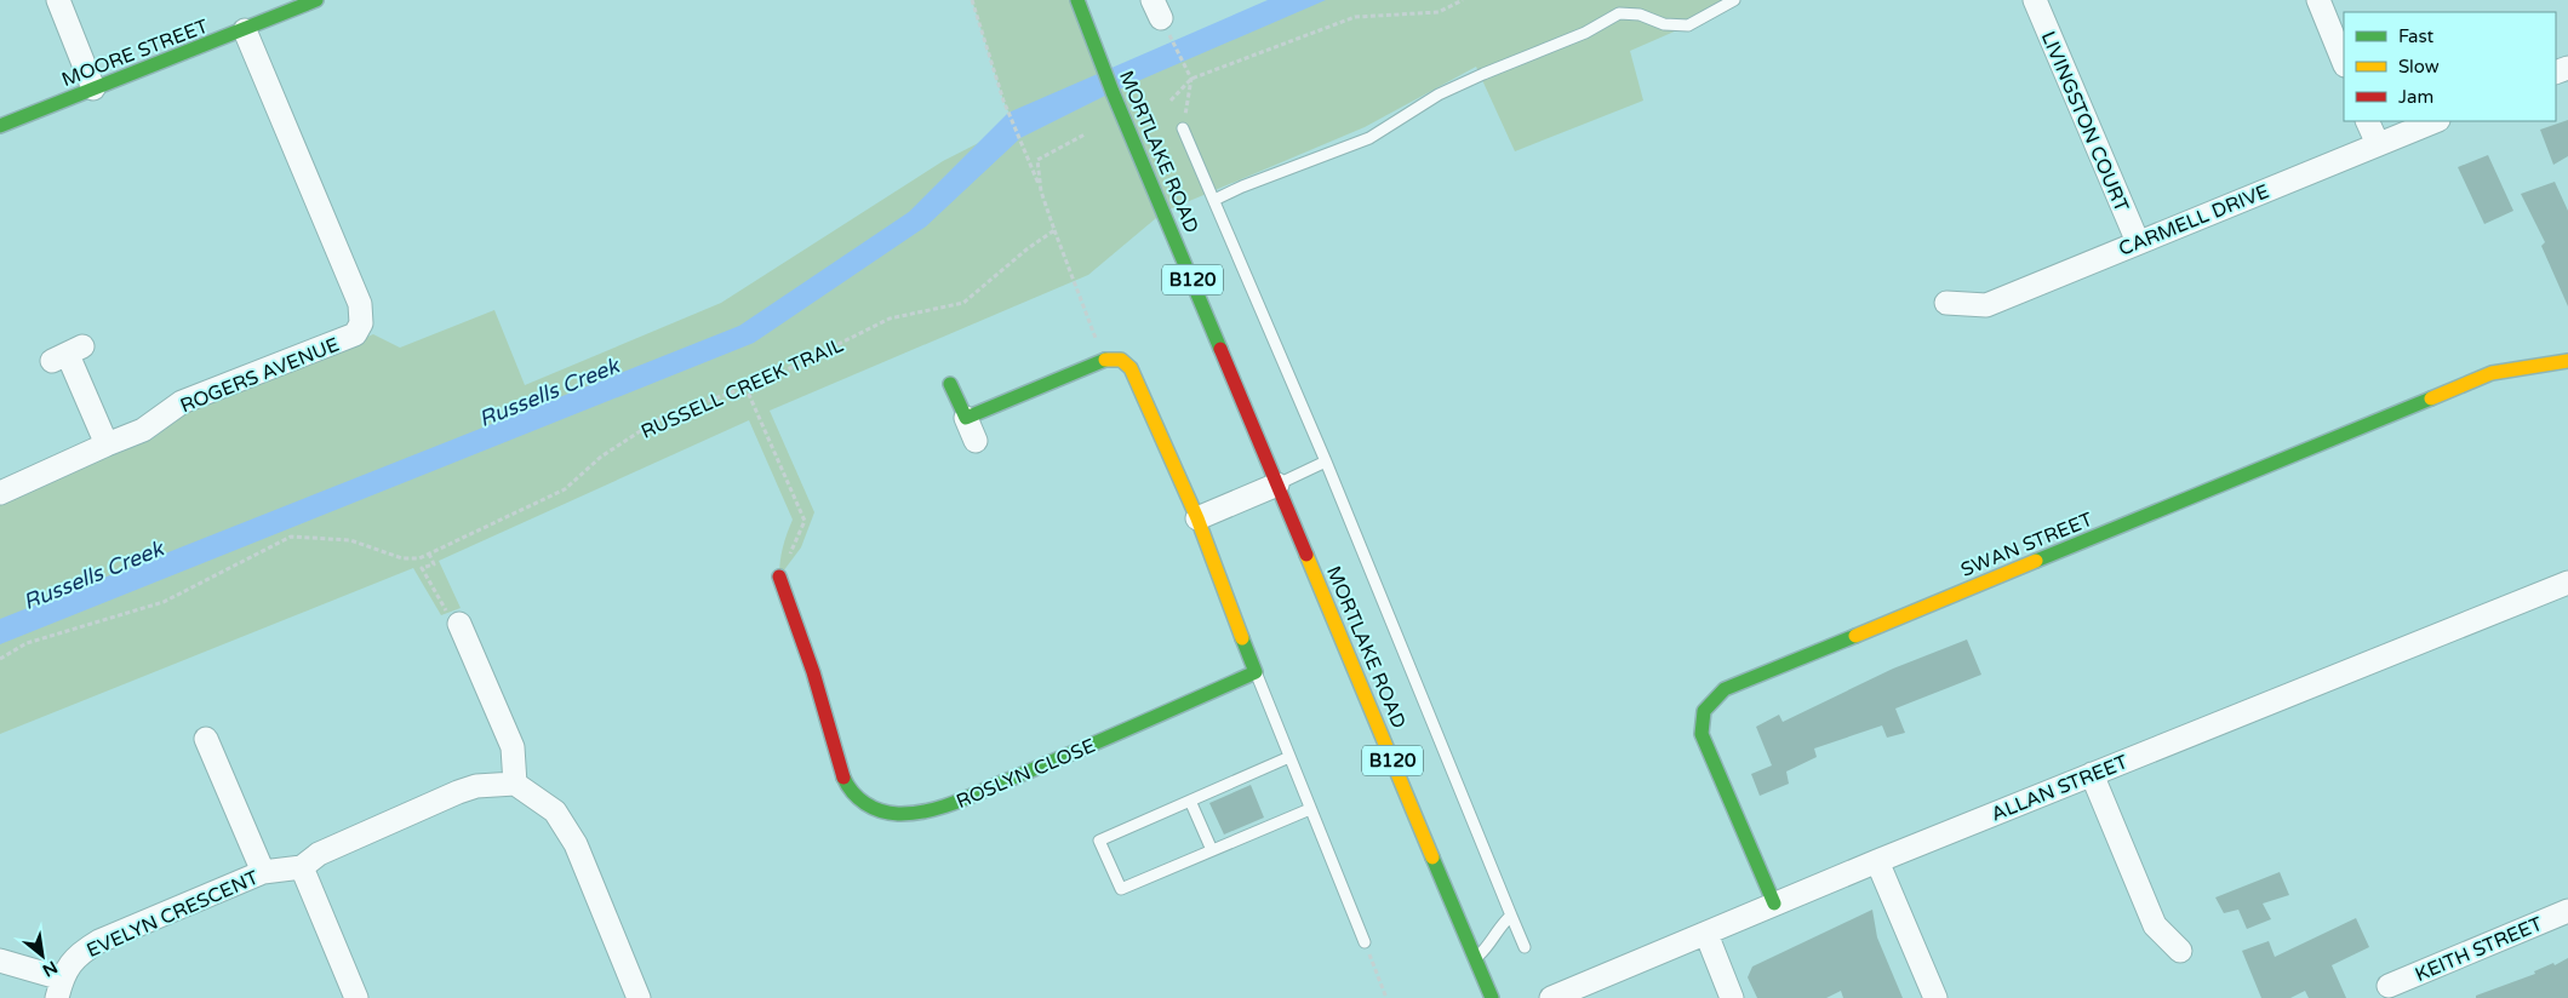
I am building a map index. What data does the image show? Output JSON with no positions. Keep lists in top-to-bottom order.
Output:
{
  "streets": {
    "street": [
      "MOORE STREET",
      "LIVINGSTON COURT",
      "MORTLAKE ROAD",
      "CARMELL DRIVE",
      "B120",
      "ROGERS AVENUE",
      "SWAN STREET",
      "ROSLYN CLOSE",
      "ALLAN STREET",
      "EVELYN CRESCENT",
      "KEITH STREET"
    ],
    "path": ["RUSSELL CREEK TRAIL"]
  },
  "crossings": [
    ["MOORE STREET", "ROGERS AVENUE"],
    ["LIVINGSTON COURT", "CARMELL DRIVE"],
    ["SWAN STREET", "ALLAN STREET"]
  ],
  "water": ["Russells Creek"],
  "legend": ["Fast", "Slow", "Jam"],
  "north": "bottom right"
}
